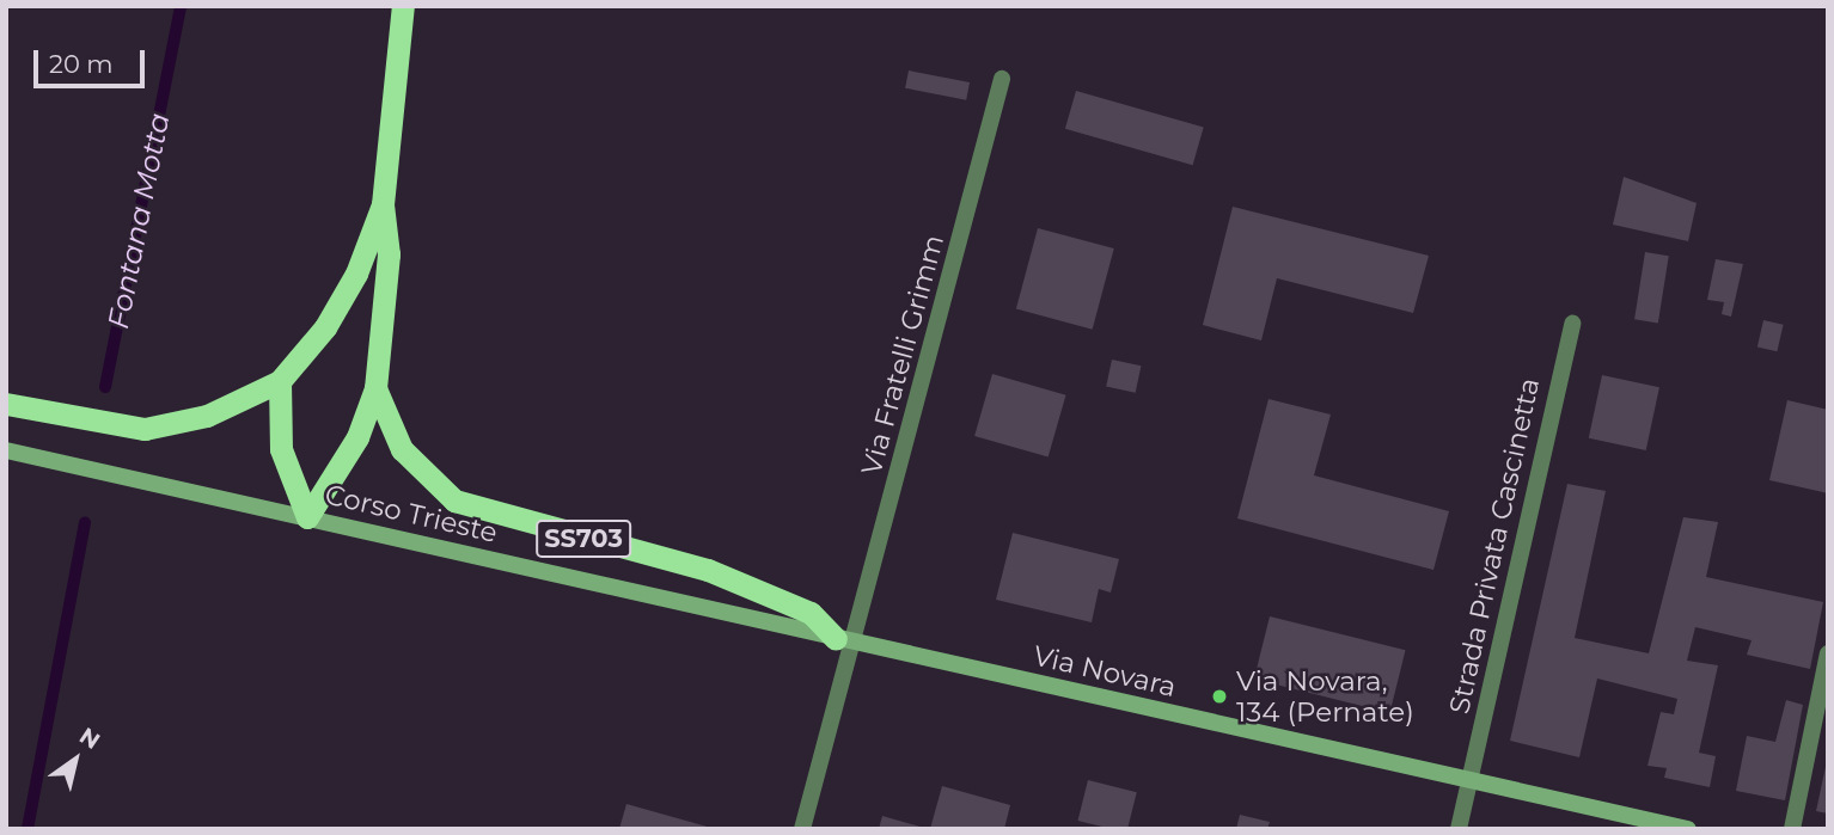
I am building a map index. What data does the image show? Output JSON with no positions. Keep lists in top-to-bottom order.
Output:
{
  "streets": {
    "highway": ["SS703"],
    "main road": ["Corso Trieste", "Via Novara"],
    "street": ["Via Fratelli Grimm", "Strada Privata Cascinetta"]
  },
  "crossings": [
    ["Via Fratelli Grimm", "Corso Trieste"],
    ["Via Fratelli Grimm", "SS703"],
    ["Via Fratelli Grimm", "Via Novara"],
    ["Corso Trieste", "SS703"],
    ["Corso Trieste", "Via Novara"],
    ["SS703", "Via Novara"],
    ["Strada Privata Cascinetta", "Via Novara"]
  ],
  "water": ["Fontana Motta"],
  "places": ["Via Novara, 134 (Pernate)"],
  "scale_bar": "20 m",
  "north": "top right"
}
